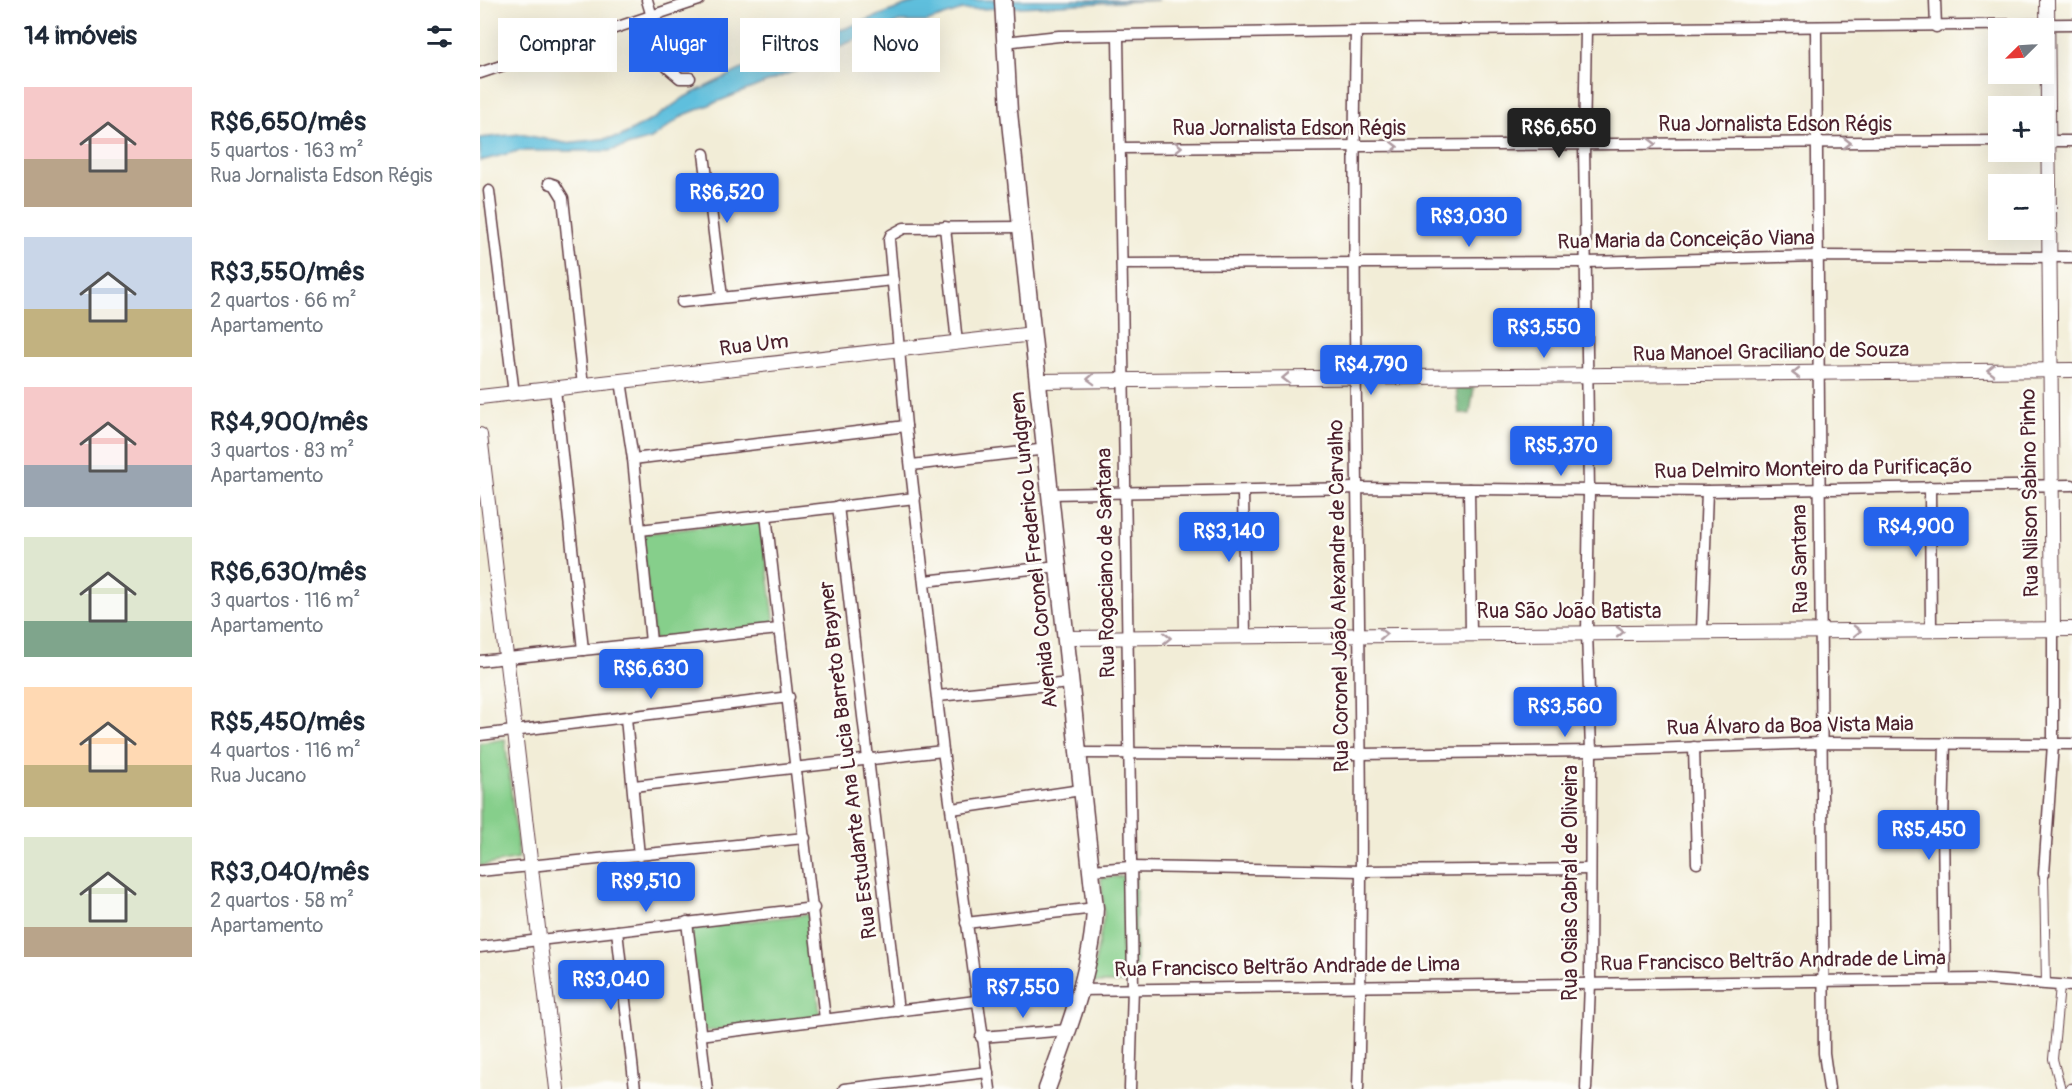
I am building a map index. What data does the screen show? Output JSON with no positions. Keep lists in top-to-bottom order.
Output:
{
  "streets": {
    "main road": ["Avenida Coronel Frederico Lundgren"],
    "street": [
      "Rua Jornalista Edson Régis",
      "Rua Maria da Conceição Viana",
      "Rua Um",
      "Rua Manoel Graciliano de Souza",
      "Rua Delmiro Monteiro da Purificação",
      "Rua Nilson Sabino Pinho",
      "Rua Santana",
      "Rua Rogaciano de Santana",
      "Rua Coronel João Alexandre de Carvalho",
      "Rua São João Batista",
      "Rua Álvaro da Boa Vista Maia",
      "Rua Estudante Ana Lucia Barreto Brayner",
      "Rua Osias Cabral de Oliveira",
      "Rua Francisco Beltrão Andrade de Lima"
    ]
  },
  "crossings": [
    ["Rua Jornalista Edson Régis", "Rua Santana"],
    ["Rua Jornalista Edson Régis", "Rua Rogaciano de Santana"],
    ["Rua Jornalista Edson Régis", "Rua Coronel João Alexandre de Carvalho"],
    ["Rua Jornalista Edson Régis", "Rua Osias Cabral de Oliveira"],
    ["Rua Maria da Conceição Viana", "Rua Nilson Sabino Pinho"],
    ["Rua Maria da Conceição Viana", "Rua Santana"],
    ["Rua Maria da Conceição Viana", "Rua Rogaciano de Santana"],
    ["Rua Maria da Conceição Viana", "Rua Coronel João Alexandre de Carvalho"],
    ["Rua Maria da Conceição Viana", "Rua Osias Cabral de Oliveira"],
    ["Rua Um", "Avenida Coronel Frederico Lundgren"],
    ["Rua Manoel Graciliano de Souza", "Rua Nilson Sabino Pinho"],
    ["Rua Manoel Graciliano de Souza", "Avenida Coronel Frederico Lundgren"],
    ["Rua Manoel Graciliano de Souza", "Rua Santana"],
    ["Rua Manoel Graciliano de Souza", "Rua Rogaciano de Santana"],
    ["Rua Manoel Graciliano de Souza", "Rua Coronel João Alexandre de Carvalho"],
    ["Rua Manoel Graciliano de Souza", "Rua Osias Cabral de Oliveira"],
    ["Rua Delmiro Monteiro da Purificação", "Rua Nilson Sabino Pinho"],
    ["Rua Delmiro Monteiro da Purificação", "Avenida Coronel Frederico Lundgren"],
    ["Rua Delmiro Monteiro da Purificação", "Rua Santana"],
    ["Rua Delmiro Monteiro da Purificação", "Rua Rogaciano de Santana"],
    ["Rua Delmiro Monteiro da Purificação", "Rua Coronel João Alexandre de Carvalho"],
    ["Rua Delmiro Monteiro da Purificação", "Rua Osias Cabral de Oliveira"],
    ["Rua Nilson Sabino Pinho", "Rua São João Batista"],
    ["Rua Nilson Sabino Pinho", "Rua Álvaro da Boa Vista Maia"],
    ["Rua Nilson Sabino Pinho", "Rua Francisco Beltrão Andrade de Lima"],
    ["Avenida Coronel Frederico Lundgren", "Rua São João Batista"],
    ["Avenida Coronel Frederico Lundgren", "Rua Álvaro da Boa Vista Maia"],
    ["Avenida Coronel Frederico Lundgren", "Rua Francisco Beltrão Andrade de Lima"],
    ["Rua Santana", "Rua São João Batista"],
    ["Rua Santana", "Rua Álvaro da Boa Vista Maia"],
    ["Rua Santana", "Rua Francisco Beltrão Andrade de Lima"],
    ["Rua Rogaciano de Santana", "Rua São João Batista"],
    ["Rua Rogaciano de Santana", "Rua Álvaro da Boa Vista Maia"],
    ["Rua Rogaciano de Santana", "Rua Francisco Beltrão Andrade de Lima"],
    ["Rua Coronel João Alexandre de Carvalho", "Rua São João Batista"],
    ["Rua Coronel João Alexandre de Carvalho", "Rua Álvaro da Boa Vista Maia"],
    ["Rua Coronel João Alexandre de Carvalho", "Rua Francisco Beltrão Andrade de Lima"],
    ["Rua São João Batista", "Rua Osias Cabral de Oliveira"],
    ["Rua Álvaro da Boa Vista Maia", "Rua Osias Cabral de Oliveira"],
    ["Rua Osias Cabral de Oliveira", "Rua Francisco Beltrão Andrade de Lima"]
  ],
  "one_way": ["Rua Jornalista Edson Régis", "Rua Manoel Graciliano de Souza", "Rua São João Batista"],
  "north": "bottom left",
  "page": {
    "heading": "14 imóveis",
    "map_buttons": ["+", "−"],
    "chip": [
      "Comprar",
      "Alugar",
      "Filtros",
      "Novo"
    ],
    "list": [
      {
        "name": "R$6,650/mês",
        "note": "5 quartos · 163 m² · Rua Jornalista Edson Régis"
      },
      {
        "name": "R$3,550/mês",
        "note": "2 quartos · 66 m² · Apartamento"
      },
      {
        "name": "R$4,900/mês",
        "note": "3 quartos · 83 m² · Apartamento"
      },
      {
        "name": "R$6,630/mês",
        "note": "3 quartos · 116 m² · Apartamento"
      },
      {
        "name": "R$5,450/mês",
        "note": "4 quartos · 116 m² · Rua Jucano"
      },
      {
        "name": "R$3,040/mês",
        "note": "2 quartos · 58 m² · Apartamento"
      }
    ],
    "price": [
      "R$6,650",
      "R$6,520",
      "R$3,030",
      "R$3,550",
      "R$4,790",
      "R$5,370",
      "R$4,900",
      "R$3,140",
      "R$6,630",
      "R$3,560",
      "R$5,450",
      "R$9,510",
      "R$3,040",
      "R$7,550"
    ]
  }
}
